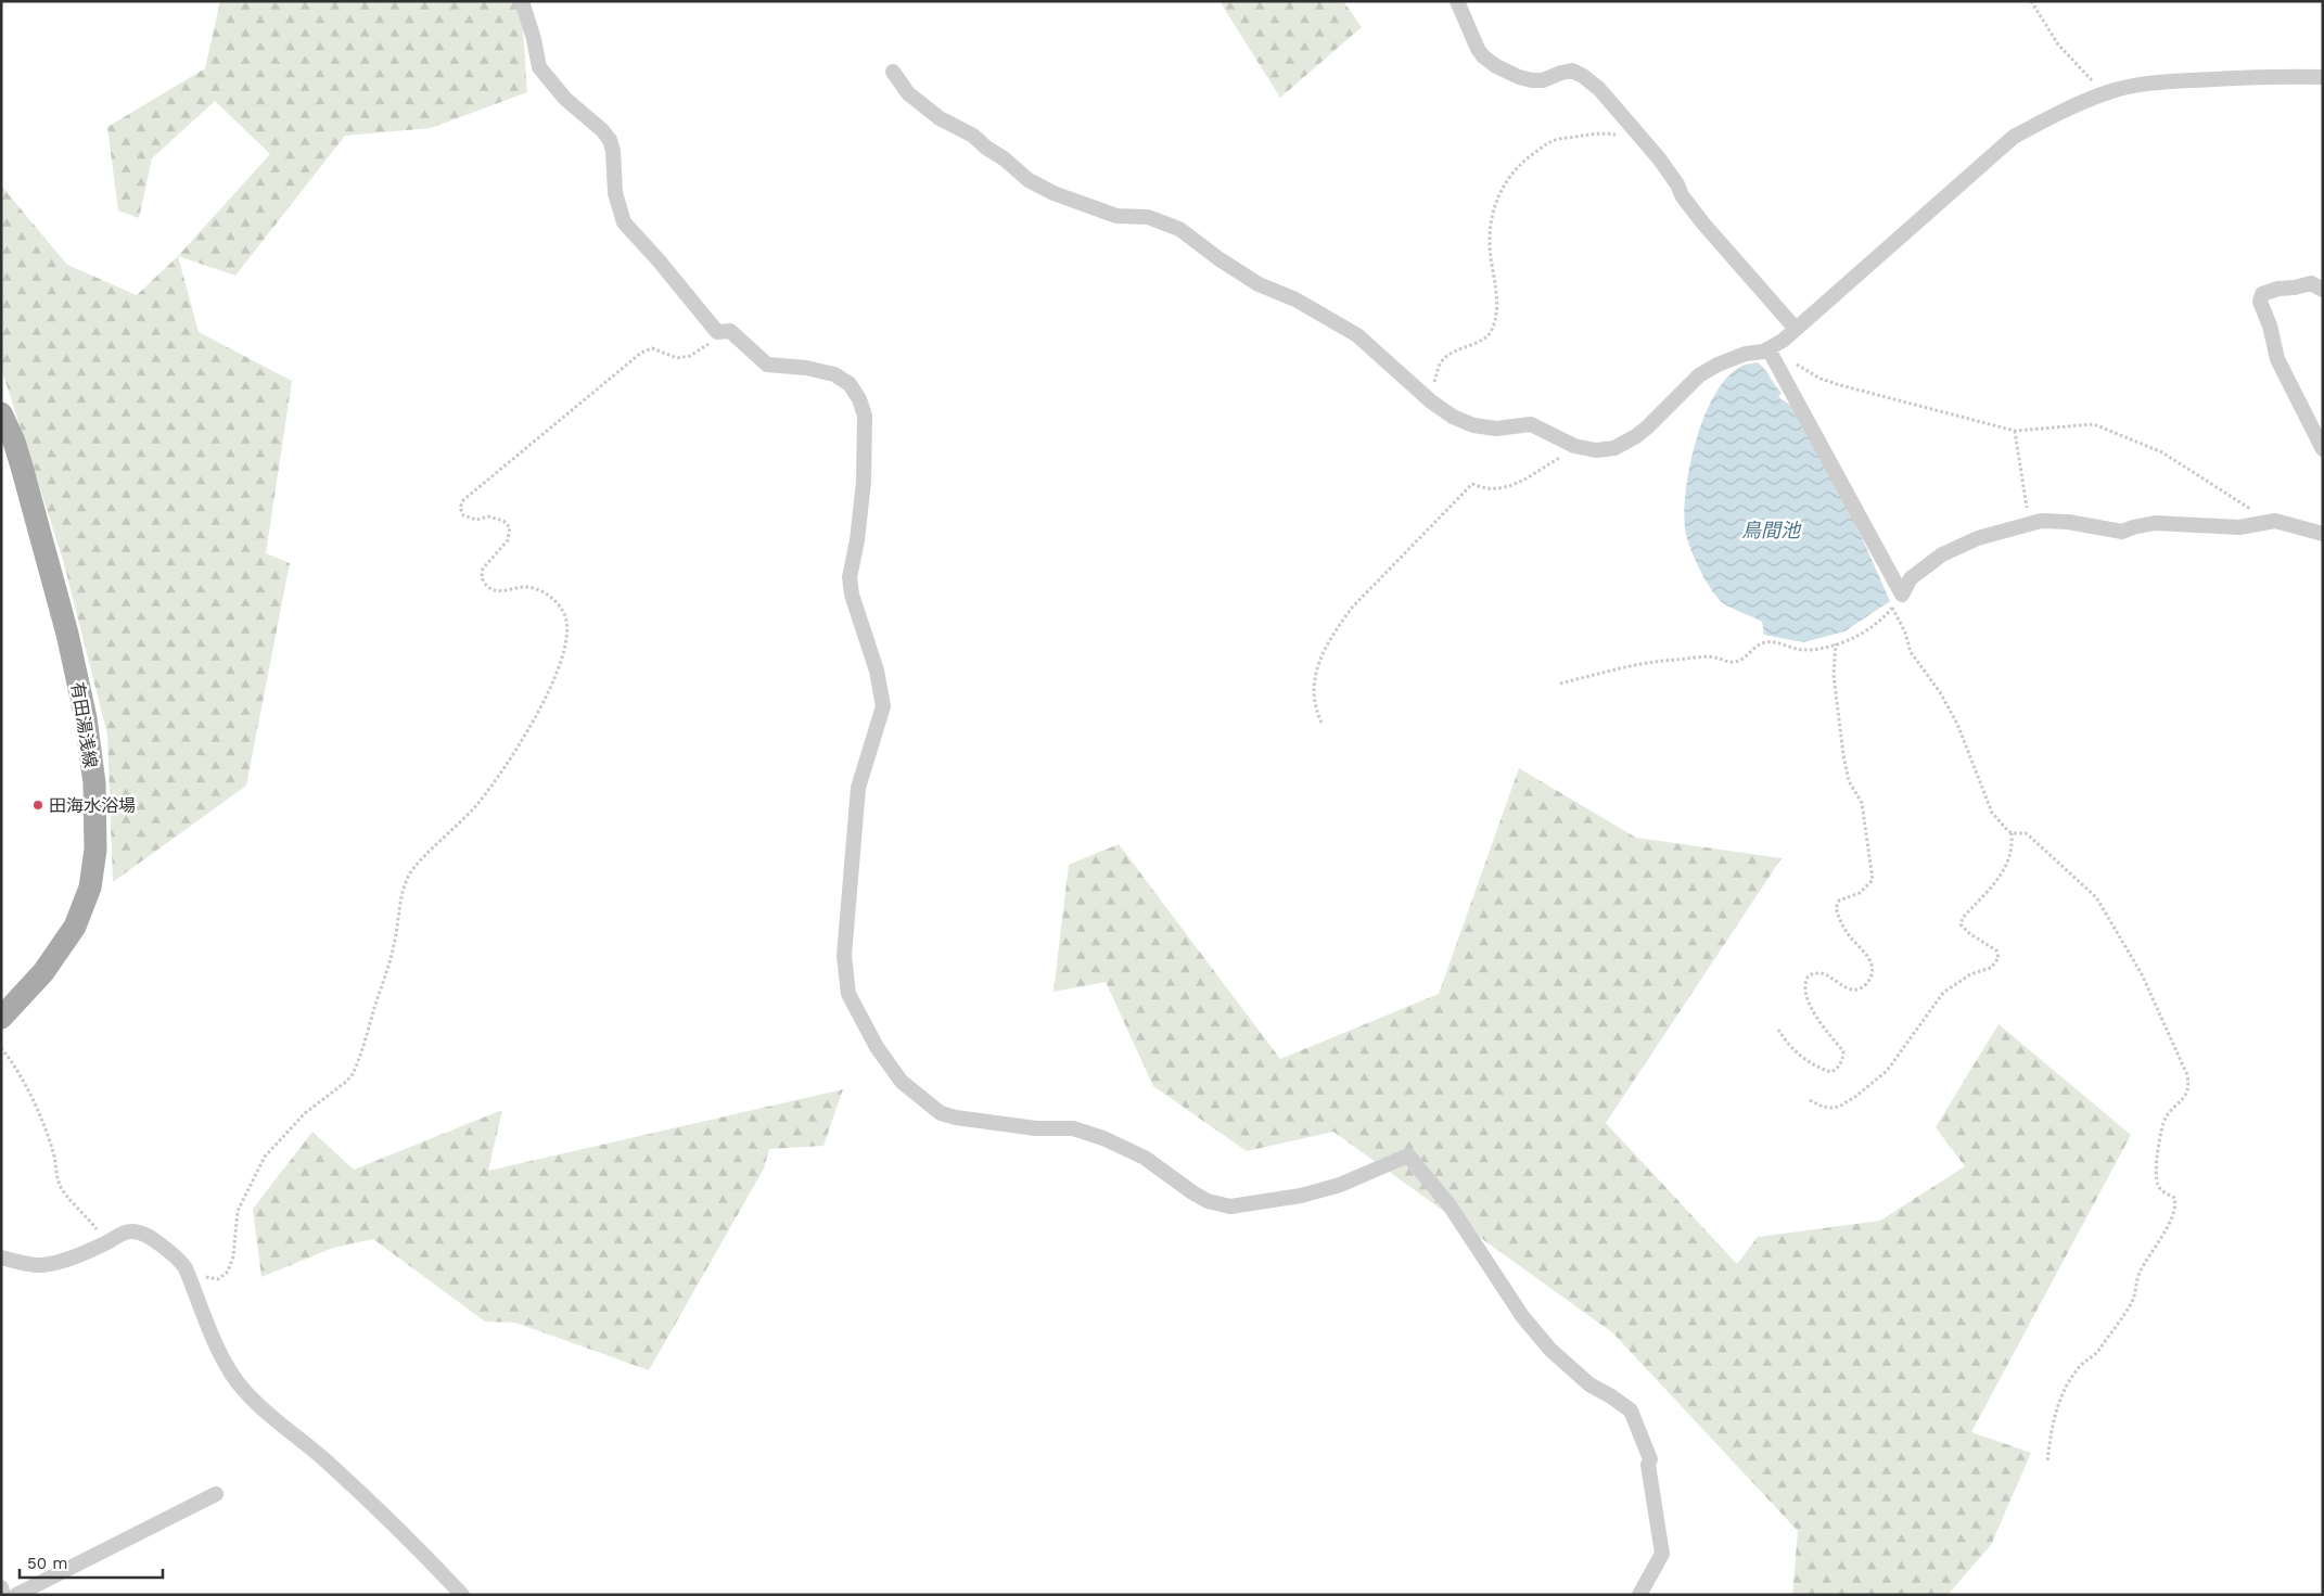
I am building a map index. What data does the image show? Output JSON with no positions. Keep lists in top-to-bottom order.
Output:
{
  "streets": {
    "main road": ["有田湯浅線"]
  },
  "water": ["鳥間池"],
  "places": ["田海水浴場"],
  "scale_bar": "50 m"
}
